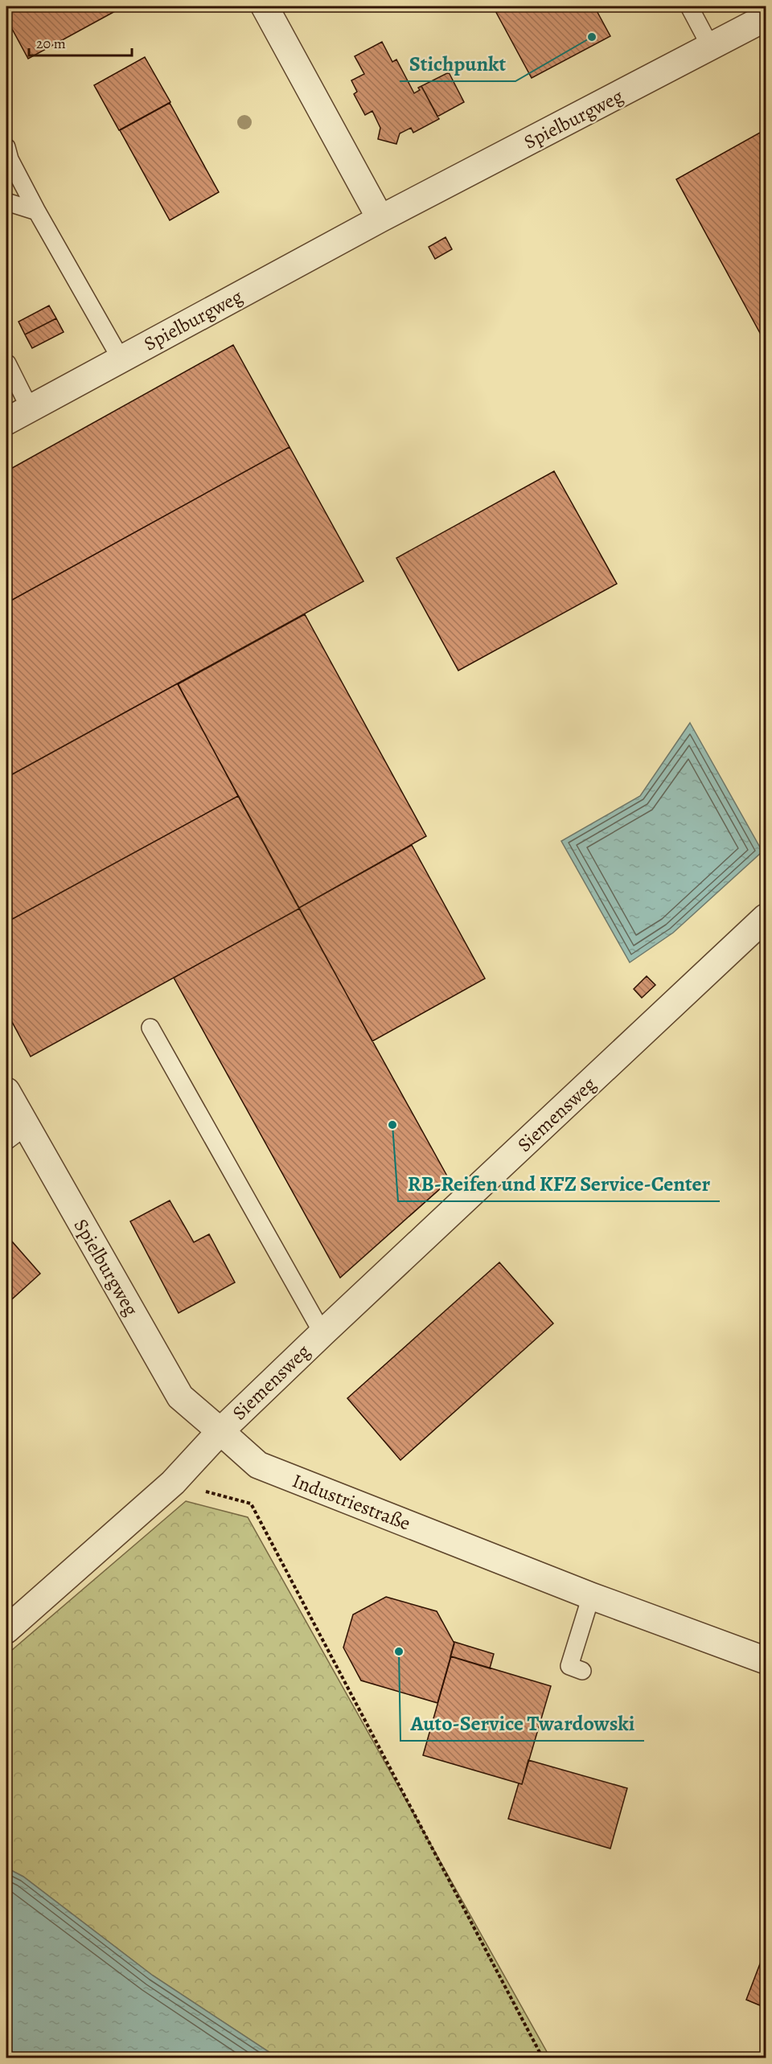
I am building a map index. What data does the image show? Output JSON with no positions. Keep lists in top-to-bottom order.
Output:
{
  "streets": {
    "street": ["Spielburgweg", "Siemensweg", "Industriestraße"]
  },
  "crossings": [
    ["Spielburgweg", "Siemensweg"],
    ["Spielburgweg", "Industriestraße"],
    ["Siemensweg", "Industriestraße"]
  ],
  "places": ["Stichpunkt", "RB-Reifen und KFZ Service-Center", "Auto-Service Twardowski"],
  "scale_bar": "20 m"
}
